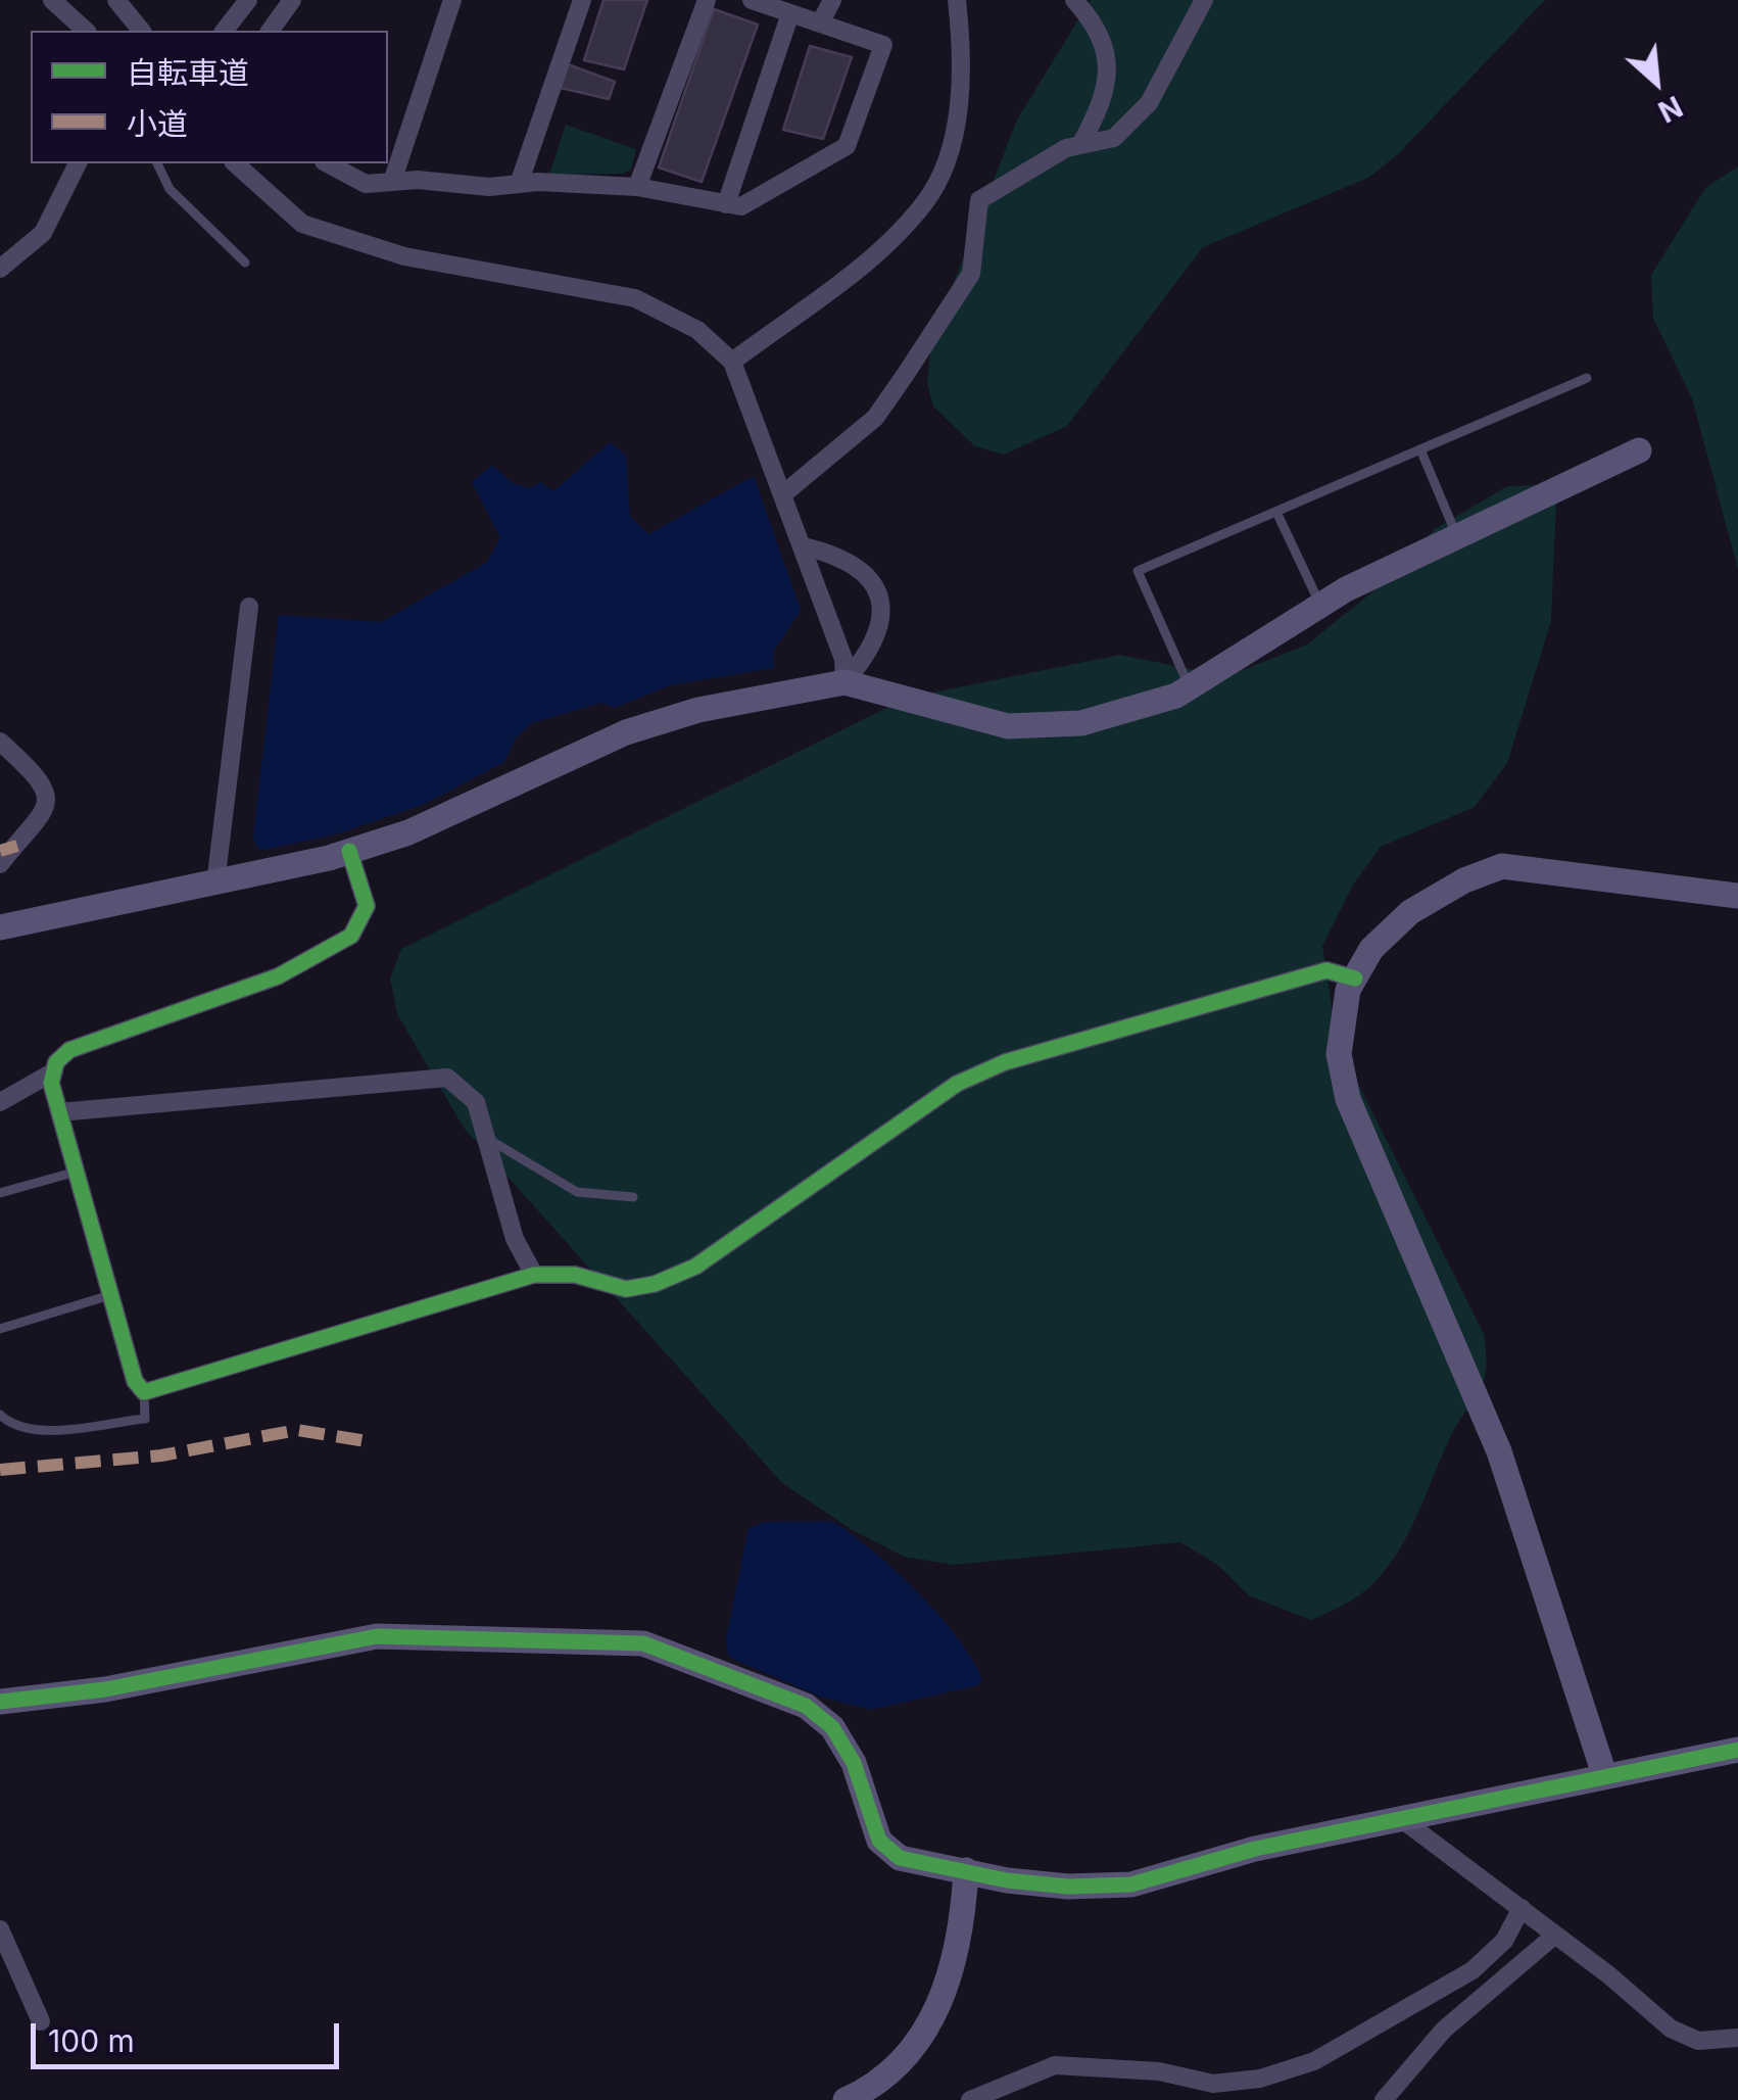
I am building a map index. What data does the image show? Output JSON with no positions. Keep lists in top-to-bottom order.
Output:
{
  "legend": ["自転車道", "小道"],
  "scale_bar": "100 m",
  "north": "bottom right"
}
